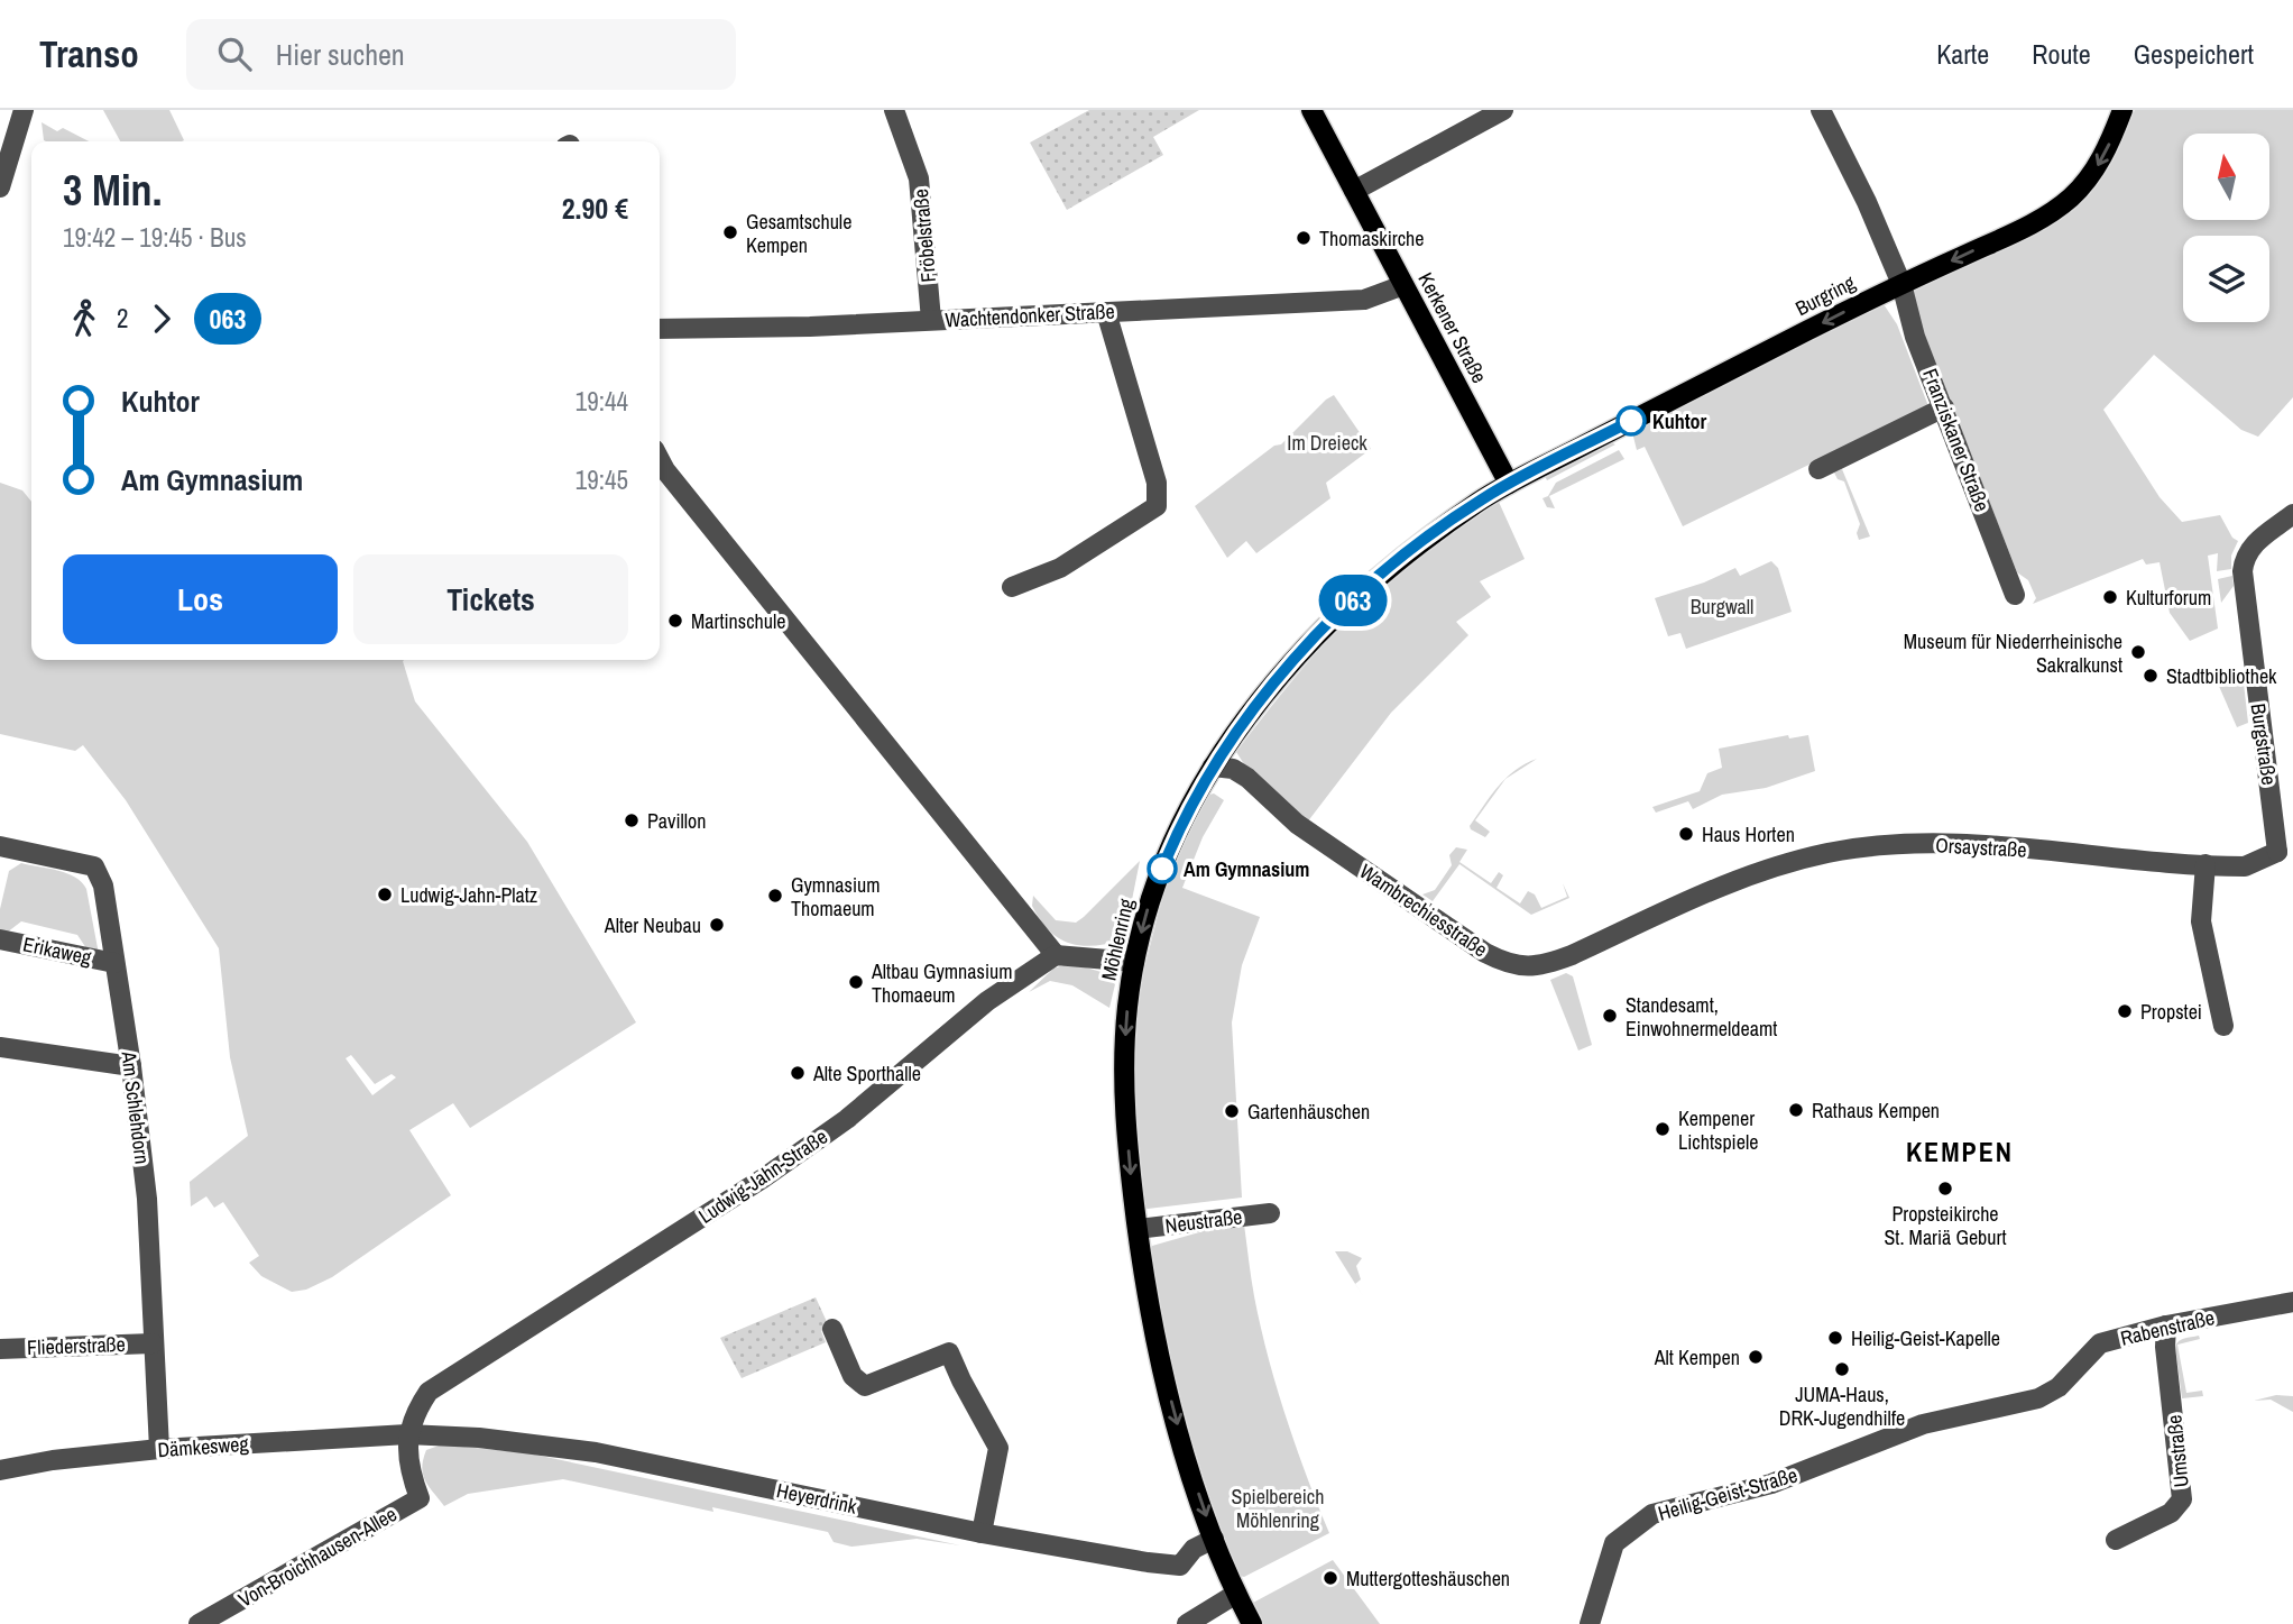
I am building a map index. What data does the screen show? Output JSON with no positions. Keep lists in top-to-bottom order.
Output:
{
  "streets": {
    "main road": ["Burgring", "Kerkener Straße", "Möhlenring"],
    "street": [
      "Fröbelstraße",
      "Wachtendonker Straße",
      "Franziskaner Straße",
      "Burgstraße",
      "Orsaystraße",
      "Wambrechiesstraße",
      "Erikaweg",
      "Am Schlehdorn",
      "Ludwig-Jahn-Straße",
      "Neustraße",
      "Rabenstraße",
      "Fliederstraße",
      "Dämkesweg",
      "Umstraße",
      "Heilig-Geist-Straße",
      "Heyerdrink",
      "Von-Broichhausen-Allee"
    ]
  },
  "crossings": [
    ["Fröbelstraße", "Wachtendonker Straße"],
    ["Burgring", "Kerkener Straße"],
    ["Burgring", "Franziskaner Straße"],
    ["Burgring", "Möhlenring"],
    ["Wachtendonker Straße", "Kerkener Straße"],
    ["Kerkener Straße", "Möhlenring"],
    ["Burgstraße", "Orsaystraße"],
    ["Orsaystraße", "Wambrechiesstraße"],
    ["Wambrechiesstraße", "Möhlenring"],
    ["Möhlenring", "Neustraße"],
    ["Möhlenring", "Heyerdrink"],
    ["Erikaweg", "Am Schlehdorn"],
    ["Am Schlehdorn", "Fliederstraße"],
    ["Am Schlehdorn", "Dämkesweg"],
    ["Ludwig-Jahn-Straße", "Dämkesweg"],
    ["Ludwig-Jahn-Straße", "Heyerdrink"],
    ["Ludwig-Jahn-Straße", "Von-Broichhausen-Allee"],
    ["Rabenstraße", "Umstraße"],
    ["Rabenstraße", "Heilig-Geist-Straße"],
    ["Dämkesweg", "Heyerdrink"],
    ["Dämkesweg", "Von-Broichhausen-Allee"],
    ["Heyerdrink", "Von-Broichhausen-Allee"]
  ],
  "one_way": ["Burgring", "Möhlenring"],
  "districts": ["KEMPEN"],
  "parks": ["Im Dreieck", "Burgwall", "Spielbereich Möhlenring"],
  "places": [
    "Gesamtschule Kempen",
    "Thomaskirche",
    "Kuhtor",
    "Kulturforum",
    "Martinschule",
    "Museum für Niederrheinische Sakralkunst",
    "Stadtbibliothek",
    "Pavillon",
    "Haus Horten",
    "Am Gymnasium",
    "Ludwig-Jahn-Platz",
    "Gymnasium Thomaeum",
    "Alter Neubau",
    "Altbau Gymnasium Thomaeum",
    "Propstei",
    "Standesamt, Einwohnermeldeamt",
    "Alte Sporthalle",
    "Rathaus Kempen",
    "Gartenhäuschen",
    "Kempener Lichtspiele",
    "Propsteikirche St. Mariä Geburt",
    "Heilig-Geist-Kapelle",
    "Alt Kempen",
    "JUMA-Haus, DRK-Jugendhilfe",
    "Muttergotteshäuschen"
  ],
  "lines": ["bus line 063"],
  "north": "top",
  "page": {
    "header": "Transo",
    "search": "Hier suchen",
    "nav": ["Karte", "Route", "Gespeichert"],
    "on_map": "063",
    "heading": ["3 Min.", "19:42 – 19:45 · Bus", "2.90 €"],
    "legs": ["2", "063"],
    "list": [
      {
        "name": "Kuhtor",
        "value": "19:44"
      },
      {
        "name": "Am Gymnasium",
        "value": "19:45"
      }
    ],
    "buttons": ["Los", "Tickets"]
  }
}
